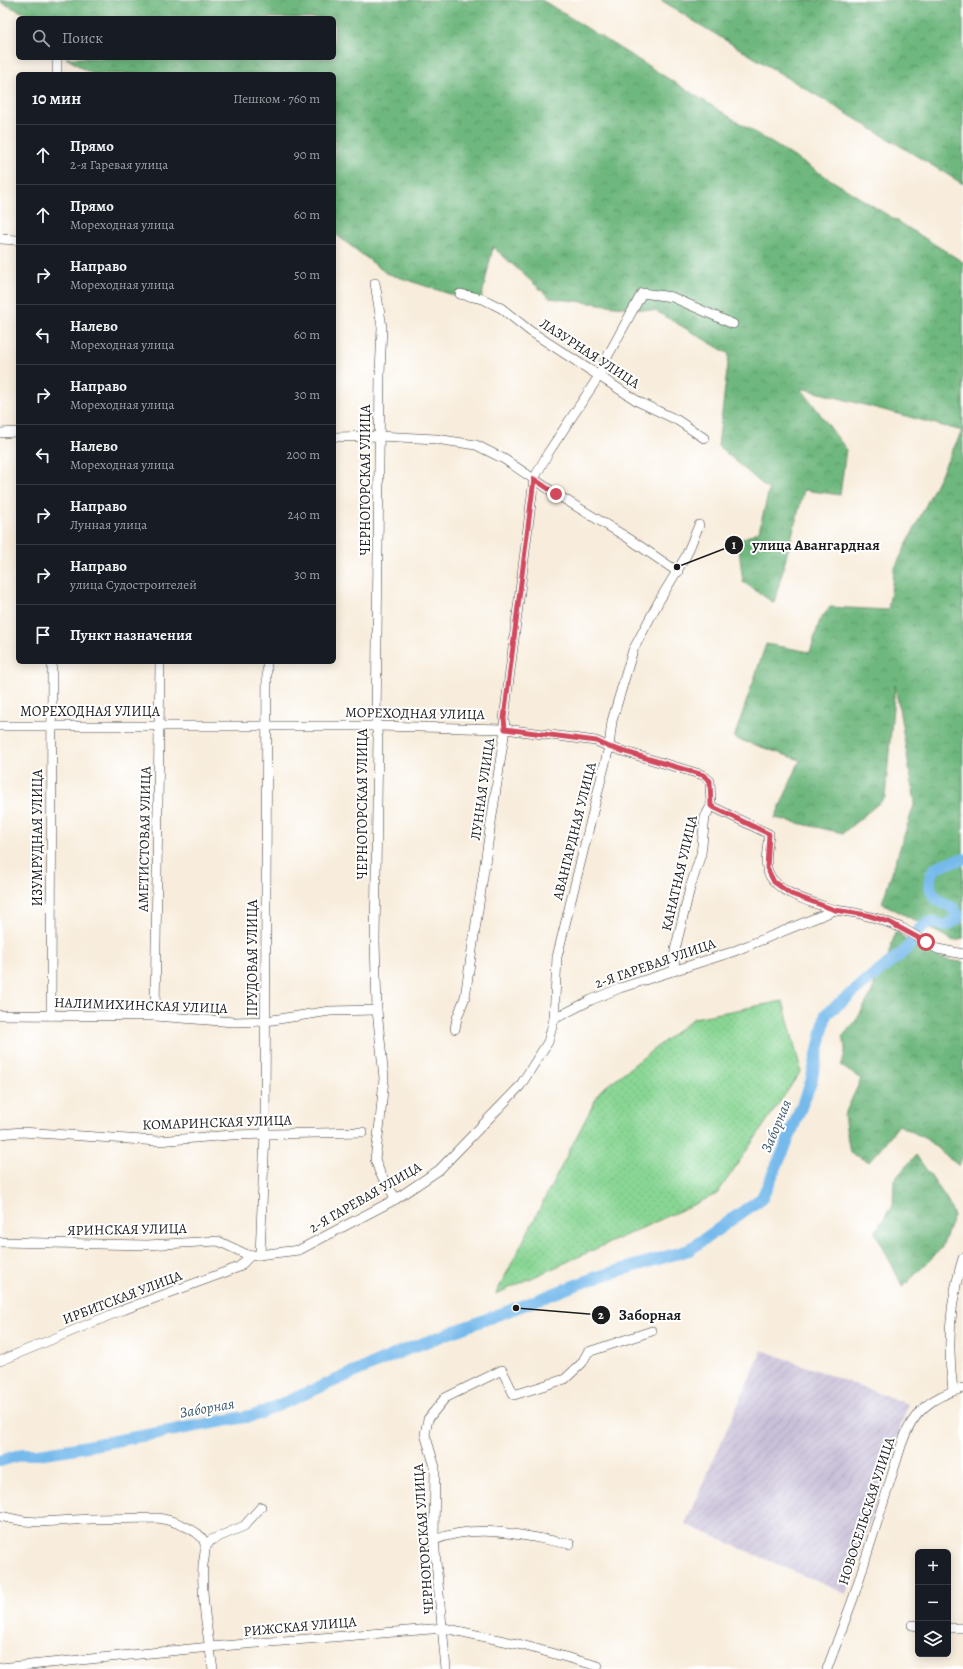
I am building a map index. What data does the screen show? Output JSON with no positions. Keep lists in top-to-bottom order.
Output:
{
  "streets": {
    "street": [
      "ЛАЗУРНАЯ УЛИЦА",
      "ЧЕРНОГОРСКАЯ УЛИЦА",
      "МОРЕХОДНАЯ УЛИЦА",
      "ЛУННАЯ УЛИЦА",
      "АВАНГАРДНАЯ УЛИЦА",
      "ИЗУМРУДНАЯ УЛИЦА",
      "АМЕТИСТОВАЯ УЛИЦА",
      "КАНАТНАЯ УЛИЦА",
      "ПРУДОВАЯ УЛИЦА",
      "2-Я ГАРЕВАЯ УЛИЦА",
      "НАЛИМИХИНСКАЯ УЛИЦА",
      "КОМАРИНСКАЯ УЛИЦА",
      "ЯРИНСКАЯ УЛИЦА",
      "ИРБИТСКАЯ УЛИЦА",
      "НОВОСЕЛЬСКАЯ УЛИЦА",
      "РИЖСКАЯ УЛИЦА"
    ]
  },
  "crossings": [
    ["ЧЕРНОГОРСКАЯ УЛИЦА", "МОРЕХОДНАЯ УЛИЦА"],
    ["ЧЕРНОГОРСКАЯ УЛИЦА", "2-Я ГАРЕВАЯ УЛИЦА"],
    ["ЧЕРНОГОРСКАЯ УЛИЦА", "НАЛИМИХИНСКАЯ УЛИЦА"],
    ["ЧЕРНОГОРСКАЯ УЛИЦА", "РИЖСКАЯ УЛИЦА"],
    ["МОРЕХОДНАЯ УЛИЦА", "ЛУННАЯ УЛИЦА"],
    ["МОРЕХОДНАЯ УЛИЦА", "АВАНГАРДНАЯ УЛИЦА"],
    ["МОРЕХОДНАЯ УЛИЦА", "ИЗУМРУДНАЯ УЛИЦА"],
    ["МОРЕХОДНАЯ УЛИЦА", "АМЕТИСТОВАЯ УЛИЦА"],
    ["МОРЕХОДНАЯ УЛИЦА", "КАНАТНАЯ УЛИЦА"],
    ["МОРЕХОДНАЯ УЛИЦА", "ПРУДОВАЯ УЛИЦА"],
    ["АВАНГАРДНАЯ УЛИЦА", "2-Я ГАРЕВАЯ УЛИЦА"],
    ["ИЗУМРУДНАЯ УЛИЦА", "НАЛИМИХИНСКАЯ УЛИЦА"],
    ["АМЕТИСТОВАЯ УЛИЦА", "НАЛИМИХИНСКАЯ УЛИЦА"],
    ["КАНАТНАЯ УЛИЦА", "2-Я ГАРЕВАЯ УЛИЦА"],
    ["ПРУДОВАЯ УЛИЦА", "2-Я ГАРЕВАЯ УЛИЦА"],
    ["ПРУДОВАЯ УЛИЦА", "НАЛИМИХИНСКАЯ УЛИЦА"],
    ["ПРУДОВАЯ УЛИЦА", "КОМАРИНСКАЯ УЛИЦА"],
    ["ПРУДОВАЯ УЛИЦА", "ЯРИНСКАЯ УЛИЦА"],
    ["ПРУДОВАЯ УЛИЦА", "ИРБИТСКАЯ УЛИЦА"],
    ["2-Я ГАРЕВАЯ УЛИЦА", "ЯРИНСКАЯ УЛИЦА"],
    ["2-Я ГАРЕВАЯ УЛИЦА", "ИРБИТСКАЯ УЛИЦА"],
    ["ЯРИНСКАЯ УЛИЦА", "ИРБИТСКАЯ УЛИЦА"]
  ],
  "water": ["Заборная"],
  "places": ["улица Авангардная", "Заборная"],
  "page": {
    "search": "Поиск",
    "heading": ["10 мин", "Пешком · 760 m"],
    "list": [
      ["Прямо", "2-я Гаревая улица", "90 m"],
      ["Прямо", "Мореходная улица", "60 m"],
      ["Направо", "Мореходная улица", "50 m"],
      ["Налево", "Мореходная улица", "60 m"],
      ["Направо", "Мореходная улица", "30 m"],
      ["Налево", "Мореходная улица", "200 m"],
      ["Направо", "Лунная улица", "240 m"],
      ["Направо", "улица Судостроителей", "30 m"],
      "Пункт назначения"
    ],
    "map_buttons": ["+", "−"]
  }
}
